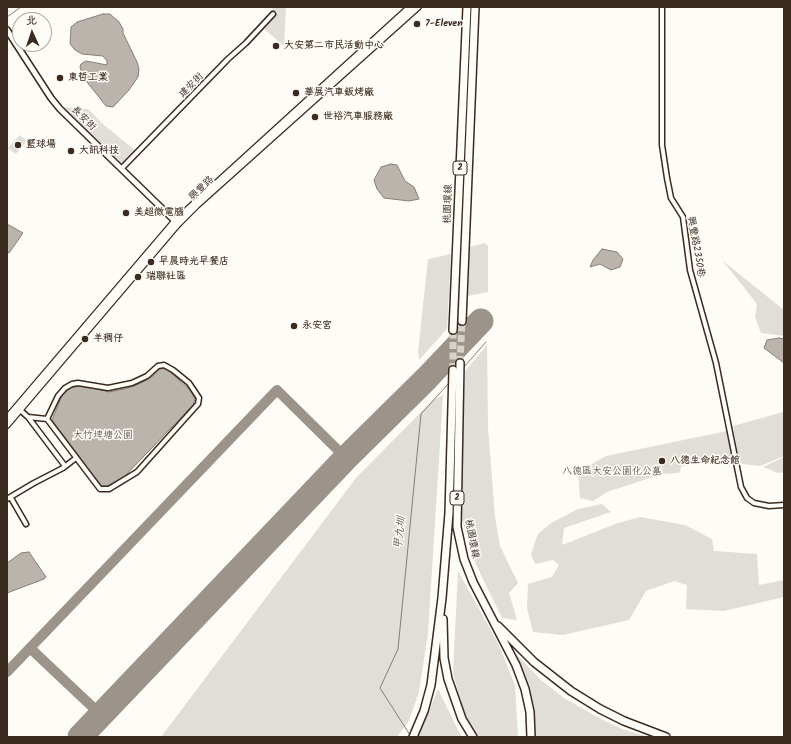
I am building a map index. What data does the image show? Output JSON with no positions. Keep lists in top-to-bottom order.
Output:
{
  "streets": {
    "highway": ["2", "桃園環線"],
    "main road": ["興豐路"],
    "street": ["建安街", "長安街", "興豐路2350巷"]
  },
  "crossings": [
    ["建安街", "長安街"],
    ["長安街", "興豐路"]
  ],
  "water": ["甲九圳"],
  "parks": ["大竹埤塘公園", "八德區大安公園化公墓"],
  "places": [
    "7-Eleven",
    "大安第二市民活動中心",
    "東哲工業",
    "華展汽車鈑烤廠",
    "世裕汽車服務廠",
    "籃球場",
    "大訊科技",
    "美超微電腦",
    "早晨時光早餐店",
    "瑞聯社區",
    "永安宮",
    "羊稠仔",
    "八德生命紀念館"
  ],
  "north": "top"
}
